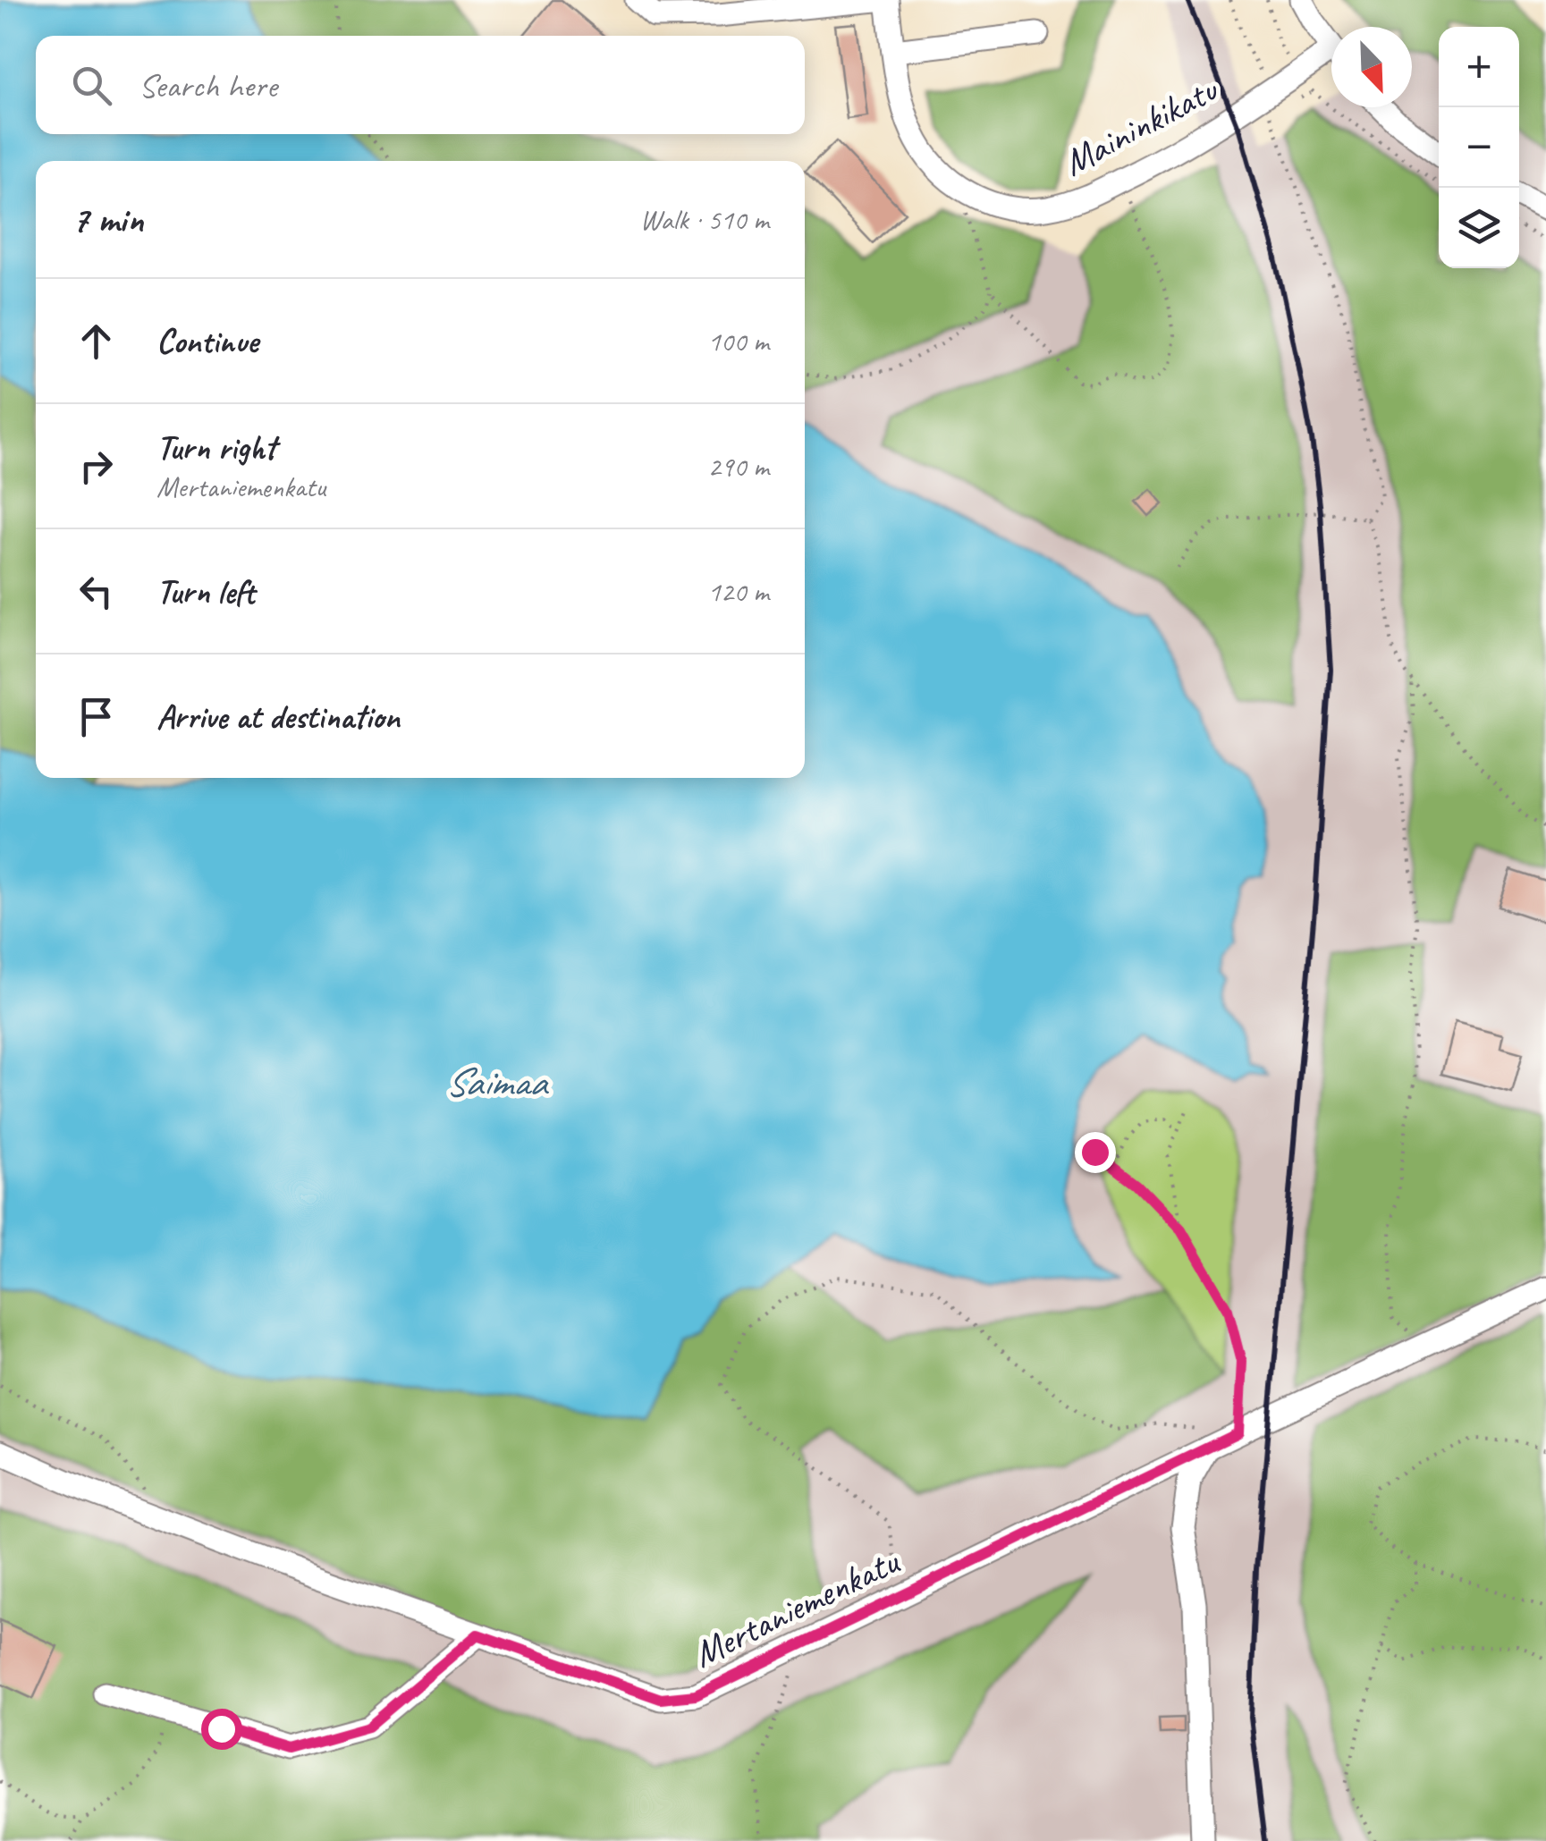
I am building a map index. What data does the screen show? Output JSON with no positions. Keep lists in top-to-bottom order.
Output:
{
  "streets": {
    "street": ["Maininkikatu", "Mertaniemenkatu"]
  },
  "water": ["Saimaa"],
  "north": "bottom right",
  "page": {
    "map_buttons": ["+", "−"],
    "search": "Search here",
    "heading": ["7 min", "Walk · 510 m"],
    "list": [
      ["Continue", "100 m"],
      ["Turn right", "Mertaniemenkatu", "290 m"],
      ["Turn left", "120 m"],
      "Arrive at destination"
    ]
  }
}
